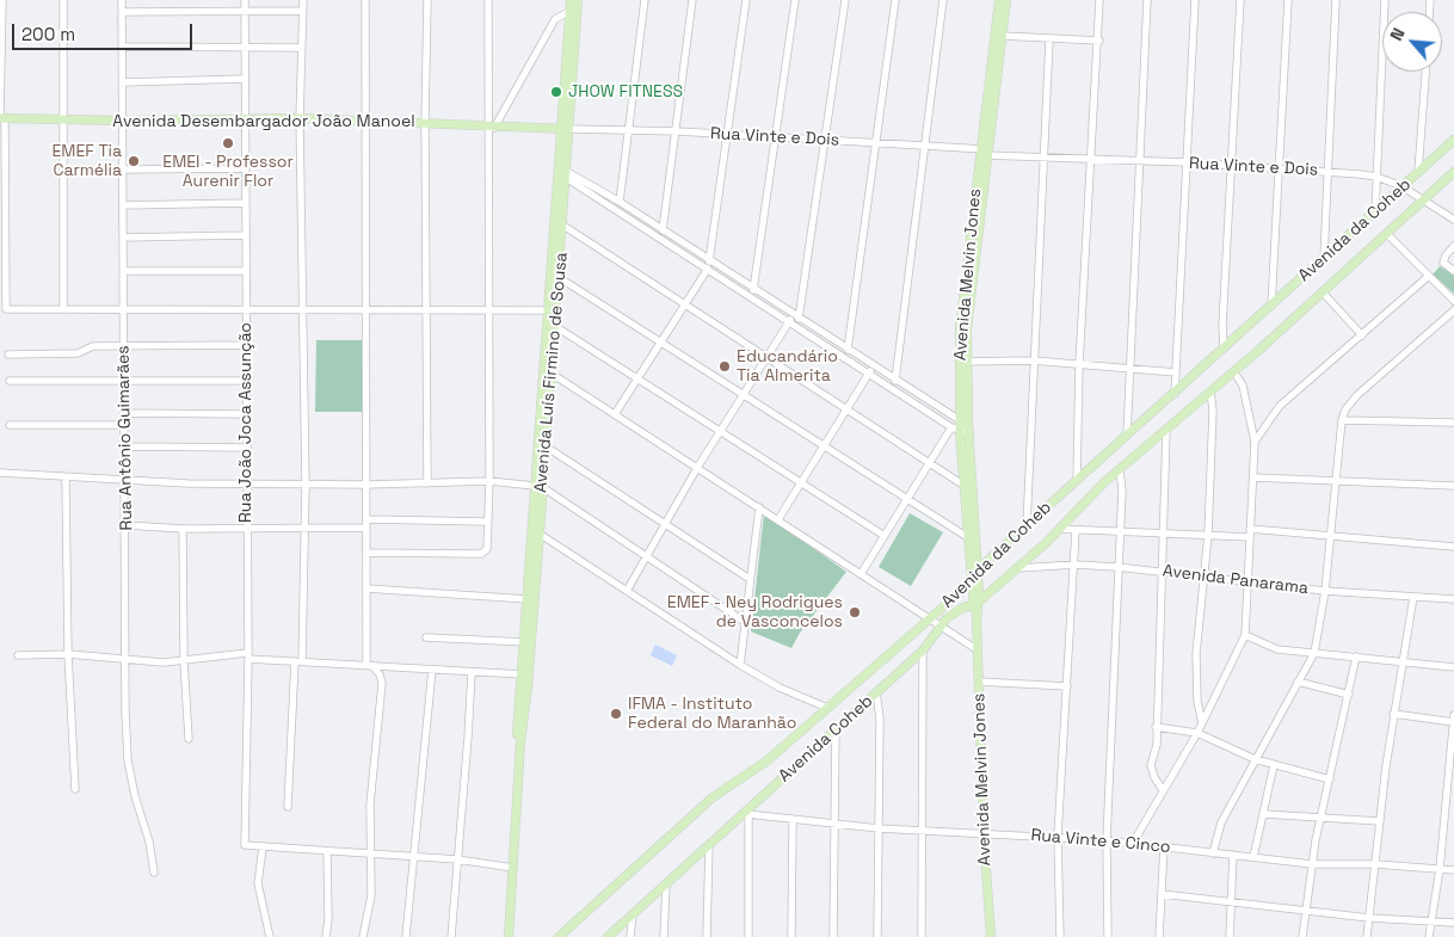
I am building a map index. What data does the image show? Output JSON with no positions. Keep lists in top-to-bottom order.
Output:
{
  "streets": {
    "main road": [
      "Avenida Desembargador João Manoel",
      "Avenida da Coheb",
      "Avenida Melvin Jones",
      "Avenida Luís Firmino de Sousa",
      "Avenida Coheb"
    ],
    "street": [
      "Rua Vinte e Dois",
      "Rua João Joca Assunção",
      "Rua Antônio Guimarães",
      "Avenida Panarama",
      "Rua Vinte e Cinco"
    ]
  },
  "crossings": [
    ["Avenida Desembargador João Manoel", "Rua Vinte e Dois"],
    ["Avenida Desembargador João Manoel", "Avenida Luís Firmino de Sousa"],
    ["Avenida Desembargador João Manoel", "Rua João Joca Assunção"],
    ["Avenida Desembargador João Manoel", "Rua Antônio Guimarães"],
    ["Rua Vinte e Dois", "Avenida da Coheb"],
    ["Rua Vinte e Dois", "Avenida Melvin Jones"],
    ["Rua Vinte e Dois", "Avenida Luís Firmino de Sousa"],
    ["Avenida da Coheb", "Avenida Melvin Jones"],
    ["Avenida da Coheb", "Avenida Coheb"],
    ["Avenida Melvin Jones", "Avenida Coheb"],
    ["Avenida Melvin Jones", "Rua Vinte e Cinco"],
    ["Avenida Panarama", "Avenida Coheb"],
    ["Avenida Coheb", "Rua Vinte e Cinco"]
  ],
  "places": [
    "JHOW FITNESS",
    "EMEI - Professor Aurenir Flor",
    "EMEF Tia Carmélia",
    "Educandário Tia Almerita",
    "EMEF - Ney Rodrigues de Vasconcelos",
    "IFMA - Instituto Federal do Maranhão"
  ],
  "scale_bar": "200 m",
  "north": "top left"
}
